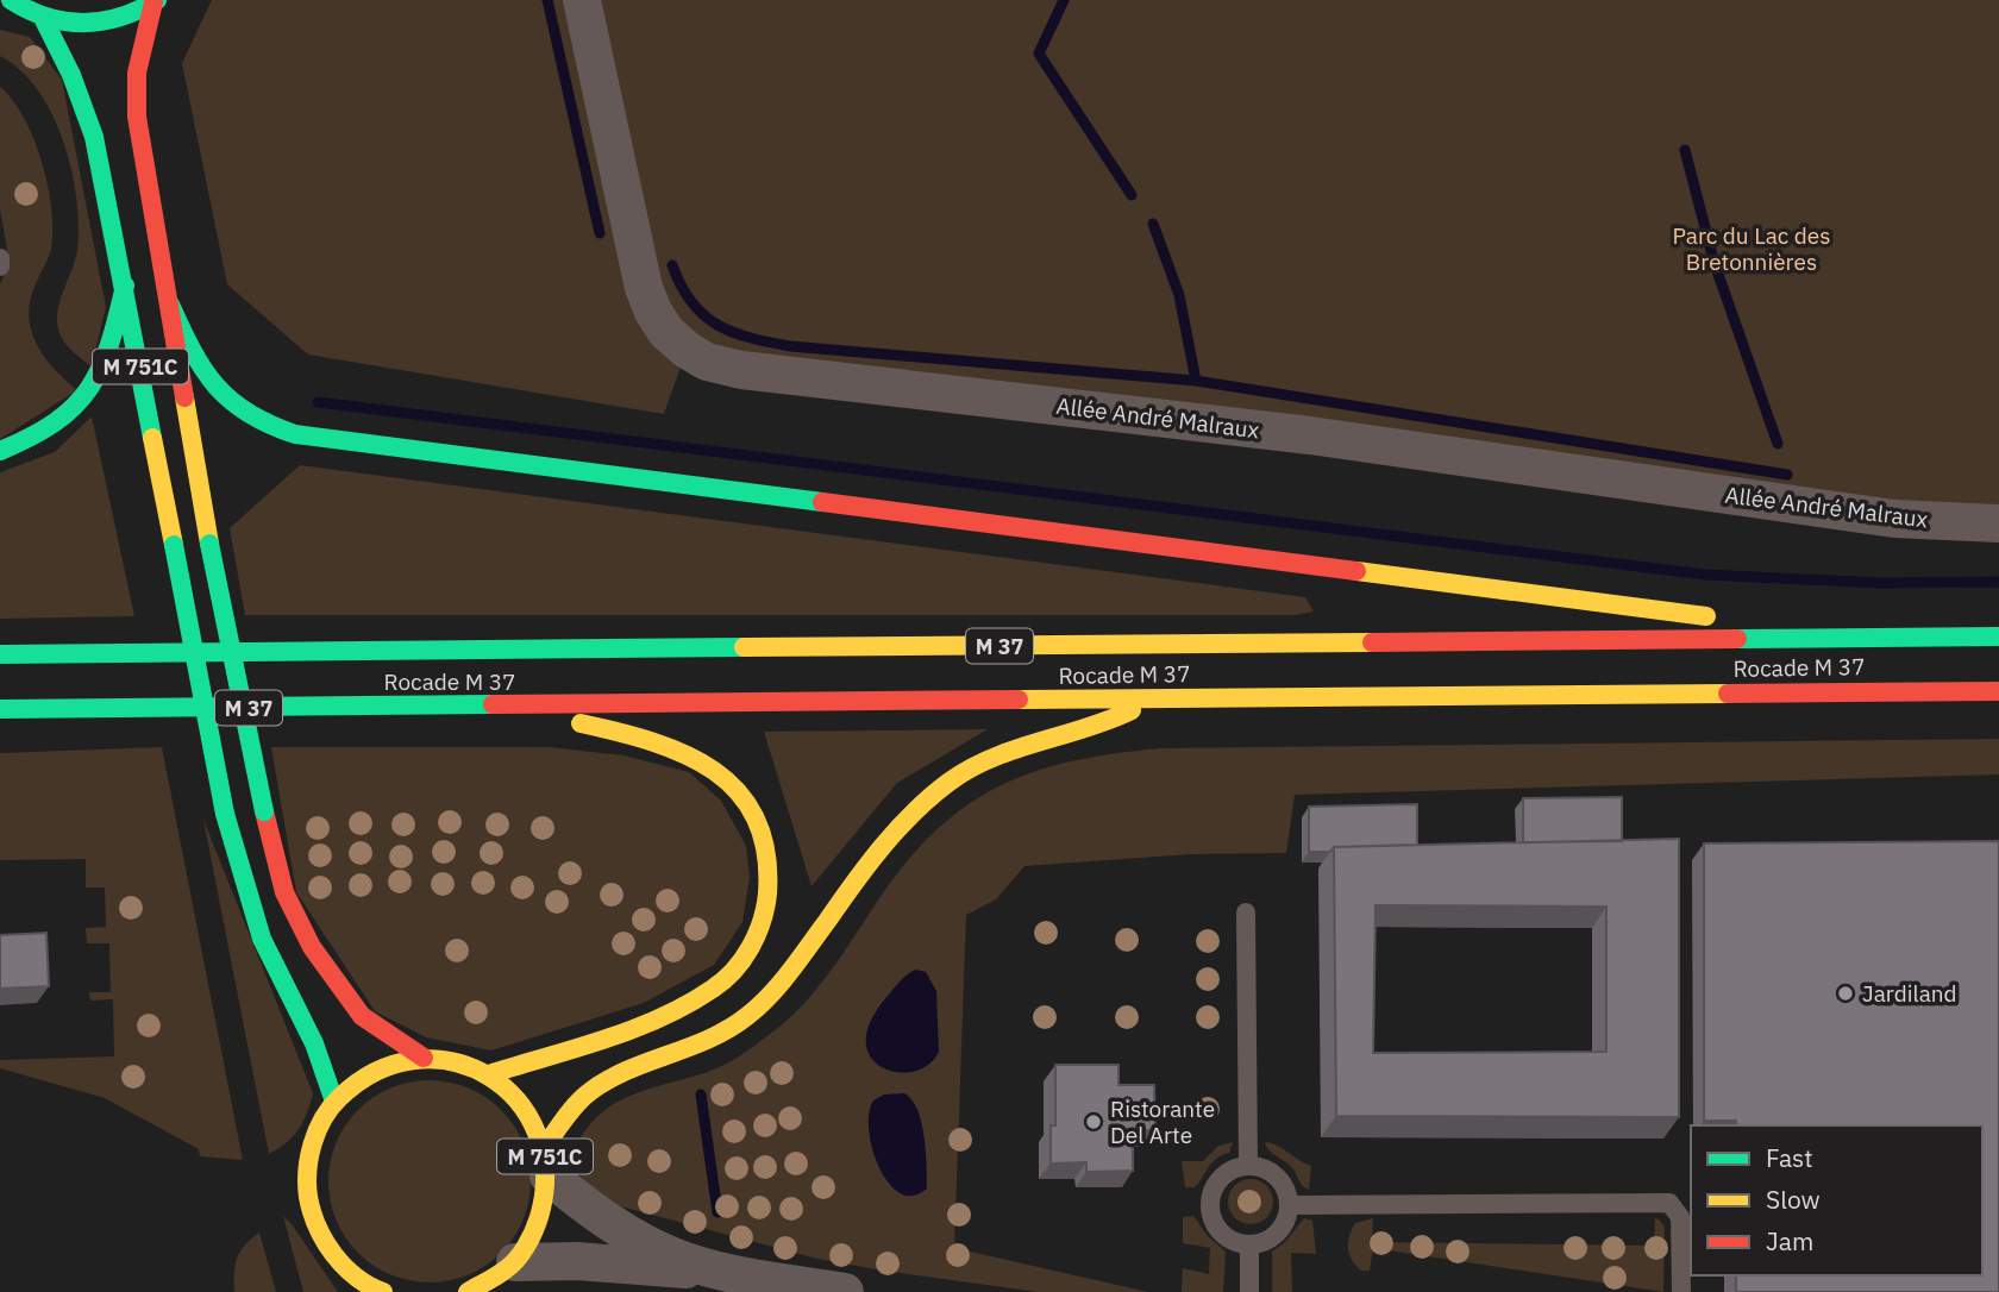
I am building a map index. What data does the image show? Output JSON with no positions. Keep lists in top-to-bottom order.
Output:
{
  "streets": {
    "main road": ["M 751C", "M 37", "Rocade M 37"],
    "street": ["Allée André Malraux"]
  },
  "crossings": [
    ["M 751C", "M 37"],
    ["M 37", "Rocade M 37"]
  ],
  "parks": ["Parc du Lac des Bretonnières"],
  "places": ["Jardiland", "Ristorante Del Arte"],
  "legend": ["Fast", "Slow", "Jam"]
}
